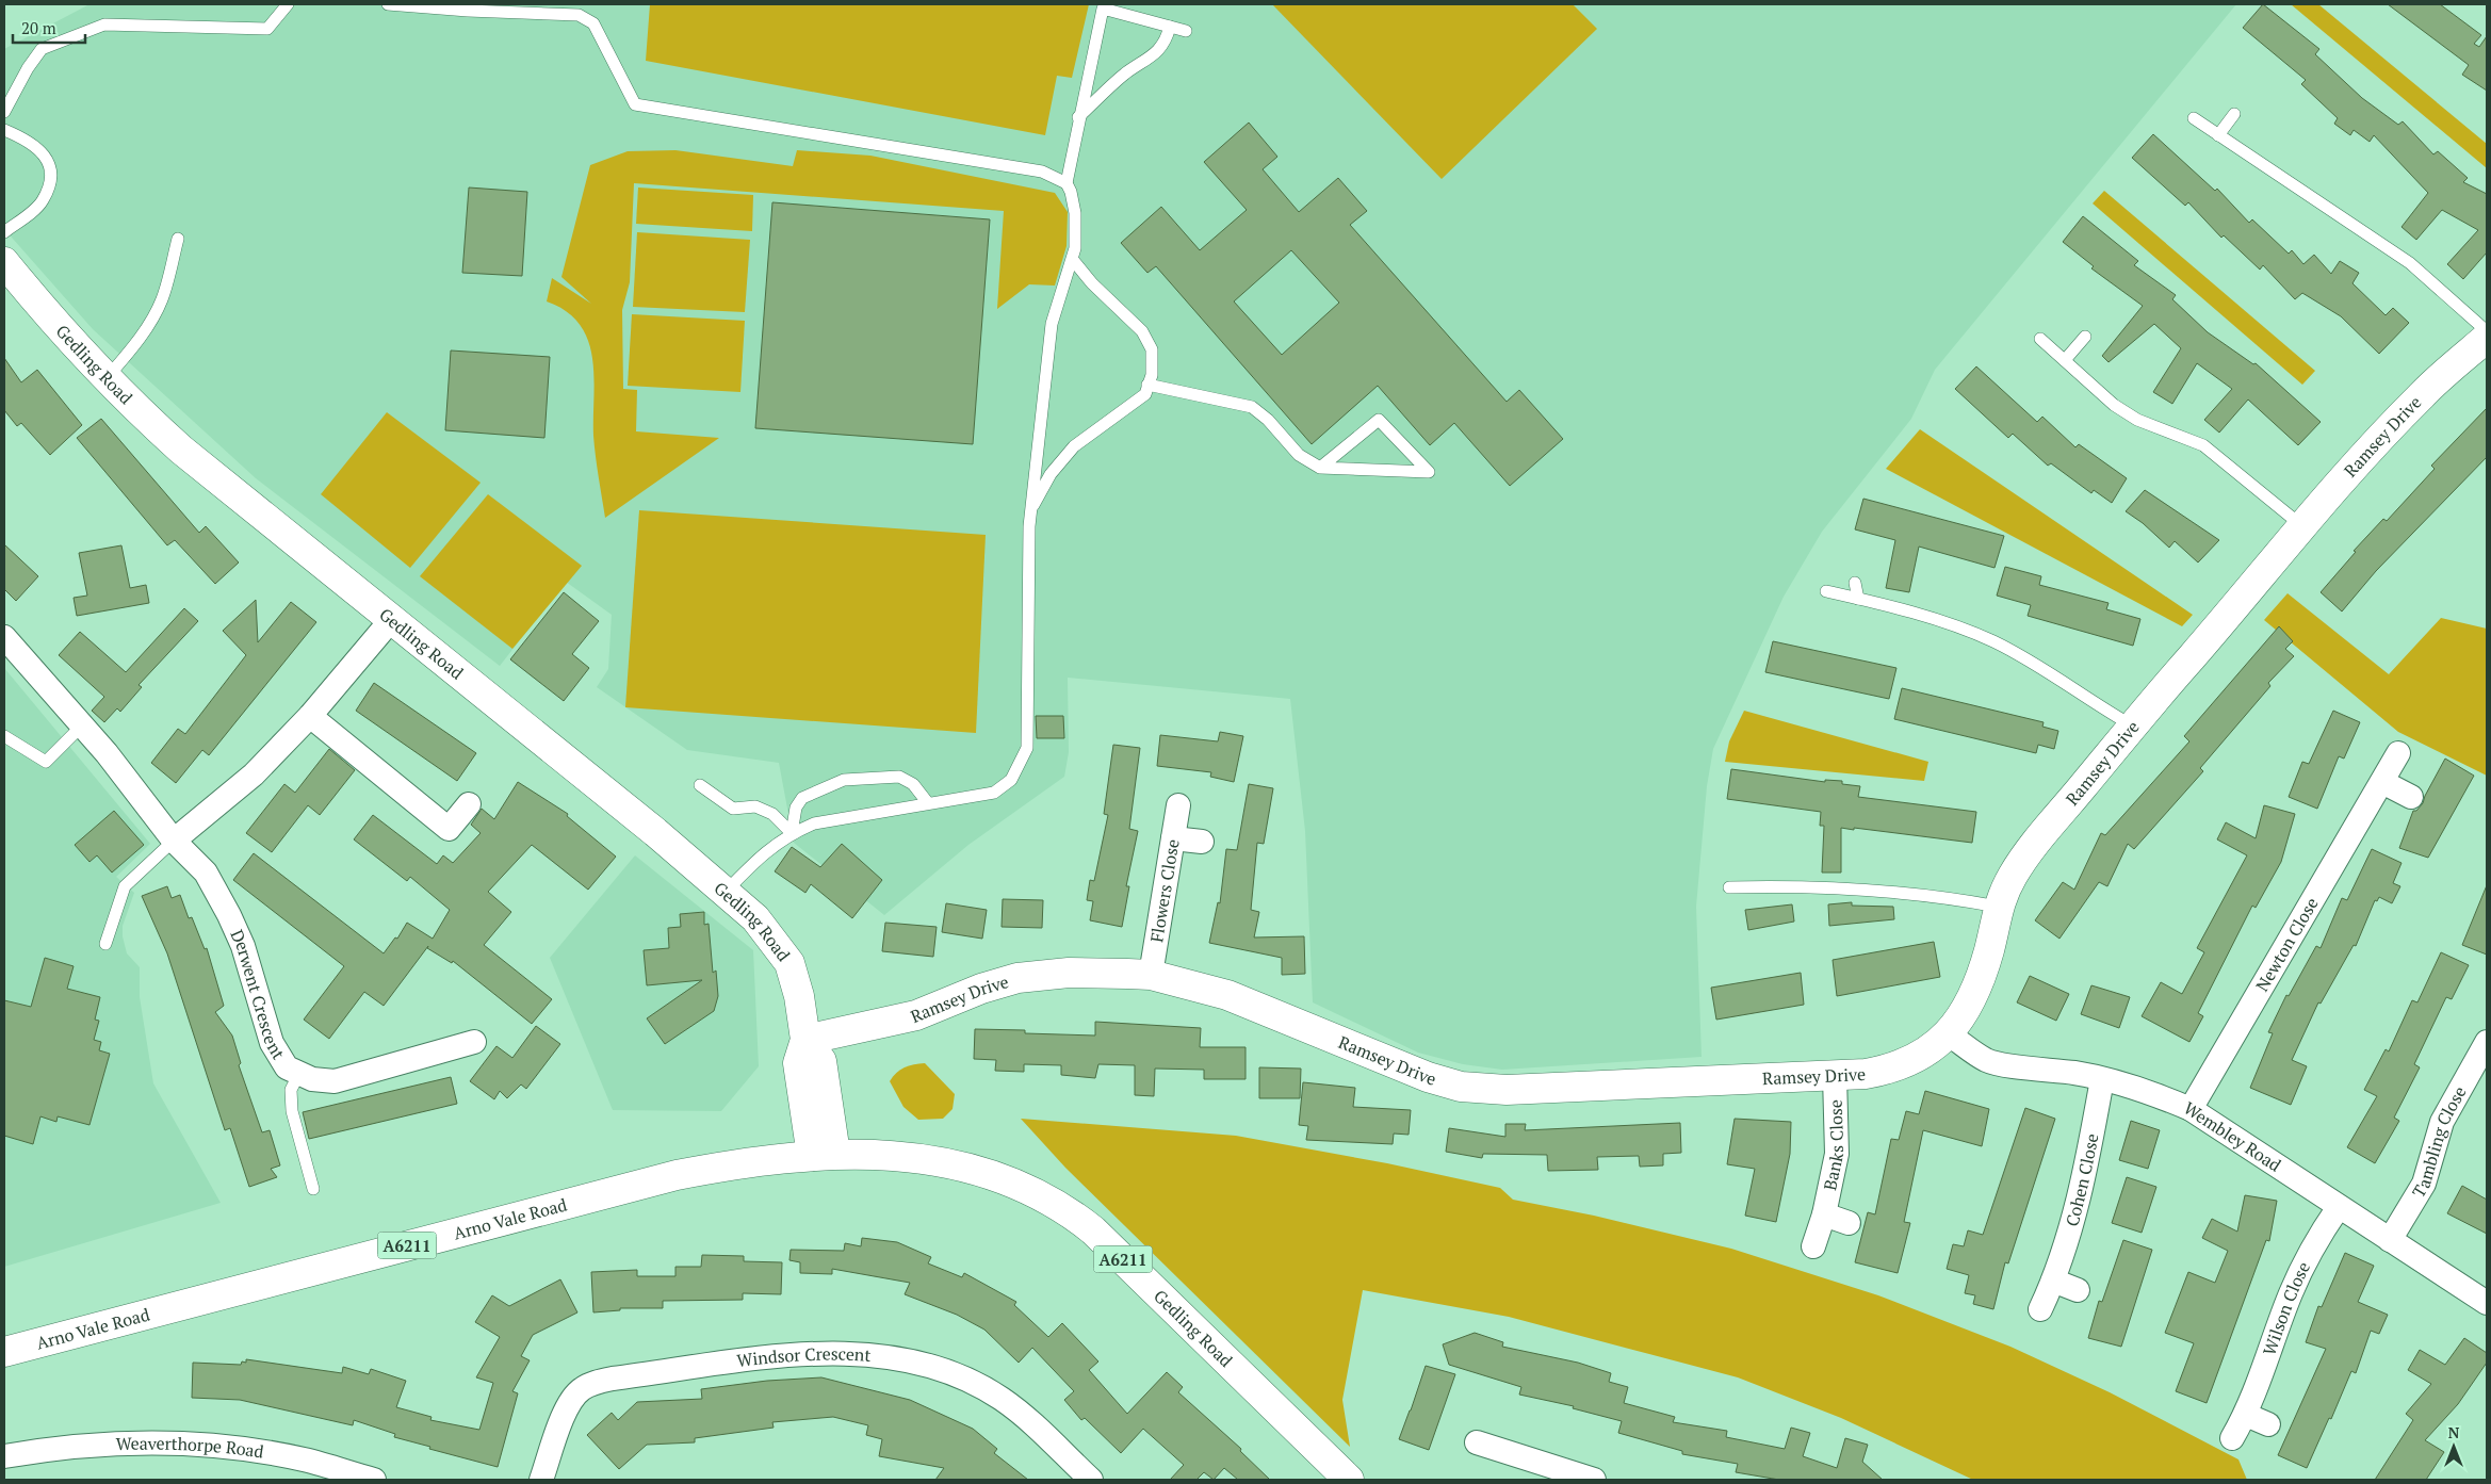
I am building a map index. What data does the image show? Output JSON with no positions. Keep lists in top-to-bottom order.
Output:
{
  "streets": {
    "street": [
      "Gedling Road",
      "Ramsey Drive",
      "Flowers Close",
      "Newton Close",
      "Derwent Crescent",
      "Wembley Road",
      "Tambling Close",
      "Banks Close",
      "Cohen Close",
      "Arno Vale Road",
      "A6211",
      "Wilson Close",
      "Windsor Crescent",
      "Weaverthorpe Road"
    ]
  },
  "crossings": [
    ["Gedling Road", "Ramsey Drive"],
    ["Gedling Road", "Arno Vale Road"],
    ["Ramsey Drive", "Flowers Close"],
    ["Ramsey Drive", "Wembley Road"],
    ["Ramsey Drive", "Banks Close"],
    ["Newton Close", "Wembley Road"],
    ["Wembley Road", "Tambling Close"],
    ["Wembley Road", "Cohen Close"],
    ["Wembley Road", "Wilson Close"]
  ],
  "scale_bar": "20 m",
  "north": "top"
}
